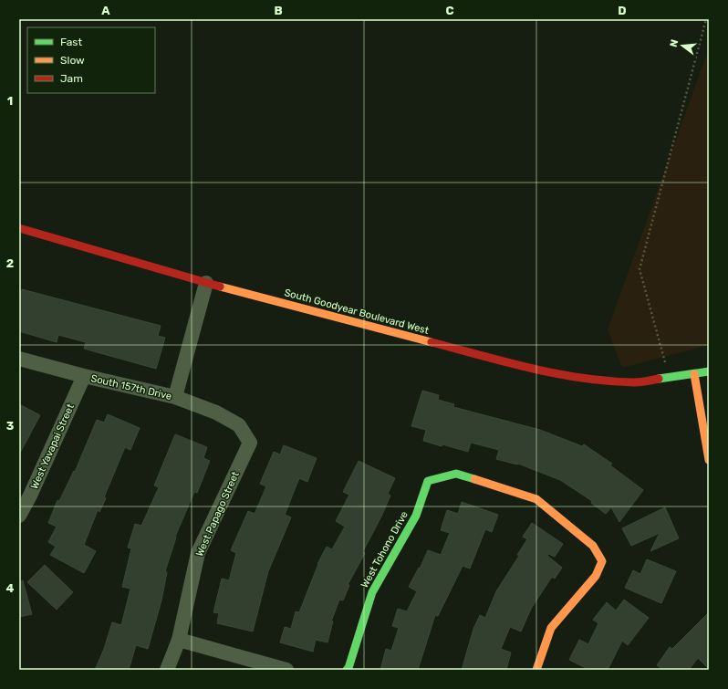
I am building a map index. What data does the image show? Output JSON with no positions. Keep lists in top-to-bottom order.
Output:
{
  "streets": {
    "street": [
      "South Goodyear Boulevard West",
      "South 157th Drive",
      "West Yavapai Street",
      "West Papago Street",
      "West Tohono Drive"
    ]
  },
  "crossings": [
    ["South 157th Drive", "West Yavapai Street"],
    ["South 157th Drive", "West Papago Street"]
  ],
  "legend": ["Fast", "Slow", "Jam"],
  "north": "left",
  "grid": {
    "columns": [
      "A",
      "B",
      "C",
      "D"
    ],
    "rows": [
      "1",
      "2",
      "3",
      "4"
    ]
  }
}
